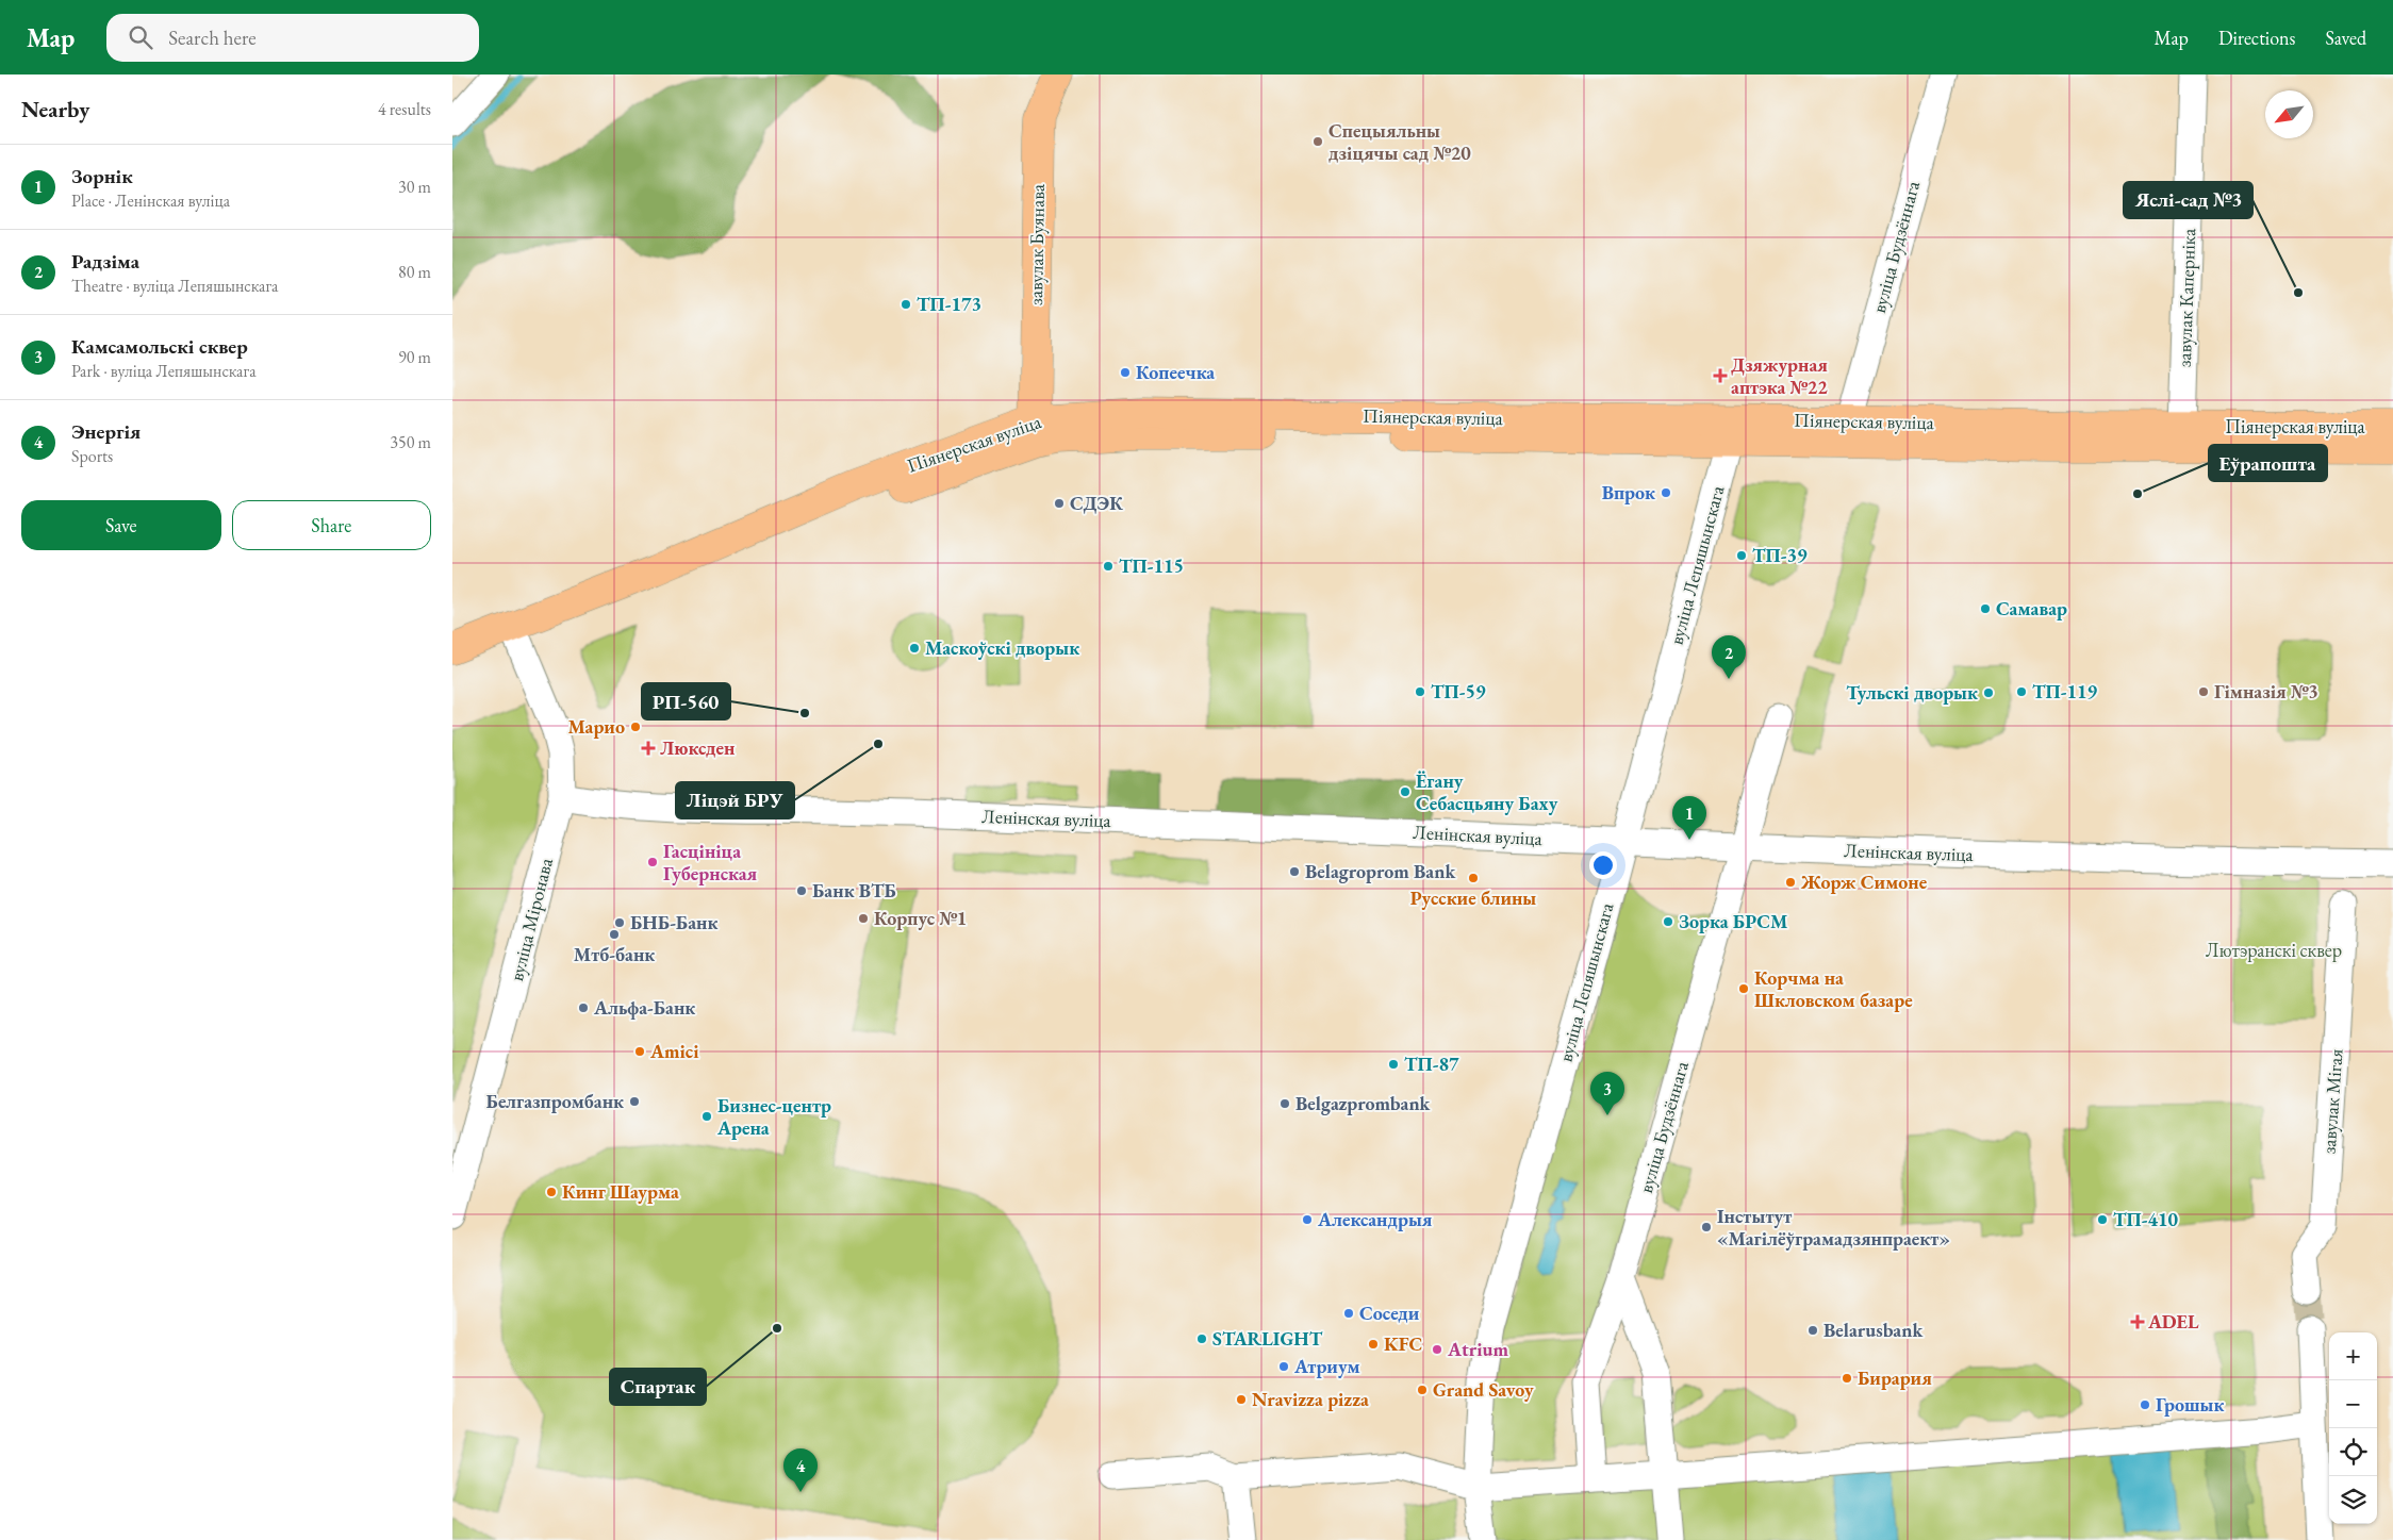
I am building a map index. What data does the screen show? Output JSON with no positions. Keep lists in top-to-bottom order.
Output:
{
  "streets": {
    "main road": ["завулак Буянава", "Піянерская вуліца"],
    "street": [
      "вуліца Будзённага",
      "завулак Каперніка",
      "вуліца Лепяшынскага",
      "Ленінская вуліца",
      "вуліца Міронава",
      "завулак Мігая"
    ]
  },
  "crossings": [
    ["завулак Буянава", "Піянерская вуліца"],
    ["вуліца Будзённага", "Піянерская вуліца"],
    ["вуліца Будзённага", "Ленінская вуліца"],
    ["завулак Каперніка", "Піянерская вуліца"],
    ["Піянерская вуліца", "вуліца Лепяшынскага"],
    ["Піянерская вуліца", "вуліца Міронава"],
    ["вуліца Лепяшынскага", "Ленінская вуліца"],
    ["Ленінская вуліца", "вуліца Міронава"]
  ],
  "parks": ["Лютэранскі сквер"],
  "places": {
    "other": [
      "Спецыяльны дзіцячы сад №20",
      "Яслі-сад №3",
      "ТП-173",
      "Копеечка",
      "Впрок",
      "Еўрапошта",
      "СДЭК",
      "ТП-39",
      "ТП-115",
      "Самавар",
      "Маскоўскі дворык",
      "ТП-59",
      "ТП-119",
      "Гімназія №3",
      "Тульскі дворык",
      "РП-560",
      "Марио",
      "Ліцэй БРУ",
      "Ёгану Себасцьяну Баху",
      "Гасцініца Губернская",
      "Belagroprom Bank",
      "Русские блины",
      "Жорж Симоне",
      "Банк ВТБ",
      "Корпус №1",
      "Зорка БРСМ",
      "БНБ-Банк",
      "Мтб-банк",
      "Корчма на Шкловском базаре",
      "Альфа-Банк",
      "Аmici",
      "ТП-87",
      "Белгазпромбанк",
      "Belgazprombank",
      "Бизнес-центр Арена",
      "Кинг Шаурма",
      "Александрыя",
      "ТП-410",
      "Інстытут «Магілёўграмадзянпраект»",
      "Соседи",
      "Спартак",
      "Belarusbank",
      "STARLIGHT",
      "KFC",
      "Atrium",
      "Атриум",
      "Бирария",
      "Grand Savoy",
      "Nravizza pizza",
      "Грошык"
    ],
    "health": ["Дзяжурная аптэка №22", "Люксден", "ADEL"]
  },
  "north": "bottom left",
  "page": {
    "header": "Map",
    "search": "Search here",
    "nav": ["Map", "Directions", "Saved"],
    "heading": ["Nearby", "4 results"],
    "list": [
      {
        "mark": "1",
        "name": "Зорнік",
        "note": "Place · Ленінская вуліца",
        "value": "30 m"
      },
      {
        "mark": "2",
        "name": "Радзіма",
        "note": "Theatre · вуліца Лепяшынскага",
        "value": "80 m"
      },
      {
        "mark": "3",
        "name": "Камсамольскі сквер",
        "note": "Park · вуліца Лепяшынскага",
        "value": "90 m"
      },
      {
        "mark": "4",
        "name": "Энергія",
        "note": "Sports",
        "value": "350 m"
      }
    ],
    "buttons": ["Save", "Share"],
    "pins": [
      "2",
      "1",
      "3",
      "4"
    ],
    "map_buttons": ["+", "−"]
  }
}
